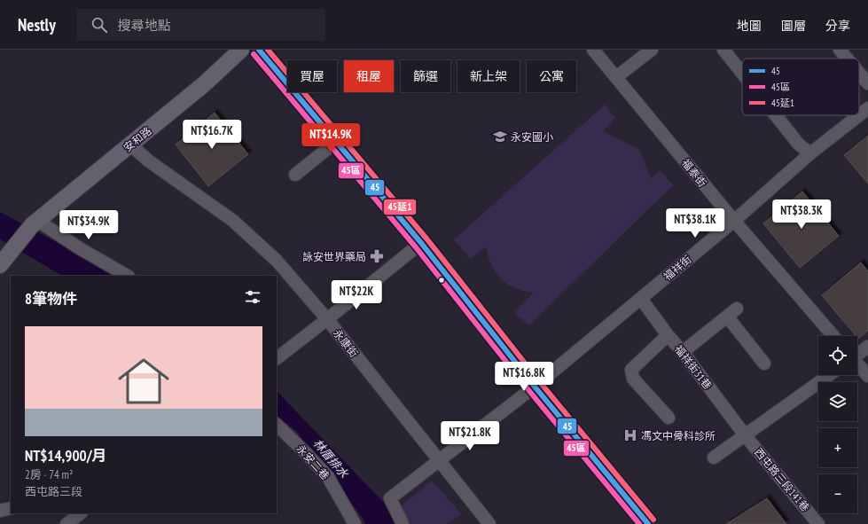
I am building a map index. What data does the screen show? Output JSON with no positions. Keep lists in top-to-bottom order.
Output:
{
  "streets": {
    "main road": ["安和路"],
    "street": [
      "福泰街",
      "福祥街",
      "永康街",
      "福祥街31巷",
      "永安二巷",
      "西屯路三段141巷"
    ]
  },
  "crossings": [
    ["安和路", "永康街"],
    ["福泰街", "福祥街"],
    ["福祥街", "永康街"],
    ["福祥街", "福祥街31巷"],
    ["福祥街31巷", "西屯路三段141巷"]
  ],
  "water": ["林厝排水"],
  "places": {
    "school or university": ["永安國小"],
    "pharmacy": ["詠安世界藥局"],
    "hospital": ["馮文中骨科診所"]
  },
  "lines": ["transit line 45", "transit line 45延1", "transit line 45區"],
  "legend": ["45", "45區", "45延1"],
  "page": {
    "header": "Nestly",
    "search": "搜尋地點",
    "nav": ["地圖", "圖層", "分享"],
    "chip": [
      "買屋",
      "租屋",
      "篩選",
      "新上架",
      "公寓"
    ],
    "price": [
      "NT$16.7K",
      "NT$14.9K",
      "NT$38.3K",
      "NT$38.1K",
      "NT$34.9K",
      "NT$22K",
      "NT$16.8K",
      "NT$21.8K"
    ],
    "heading": "8筆物件",
    "list": [
      {
        "name": "NT$14,900/月",
        "note": "2房 · 74 m² · 西屯路三段"
      }
    ],
    "map_buttons": ["+", "−"]
  }
}
